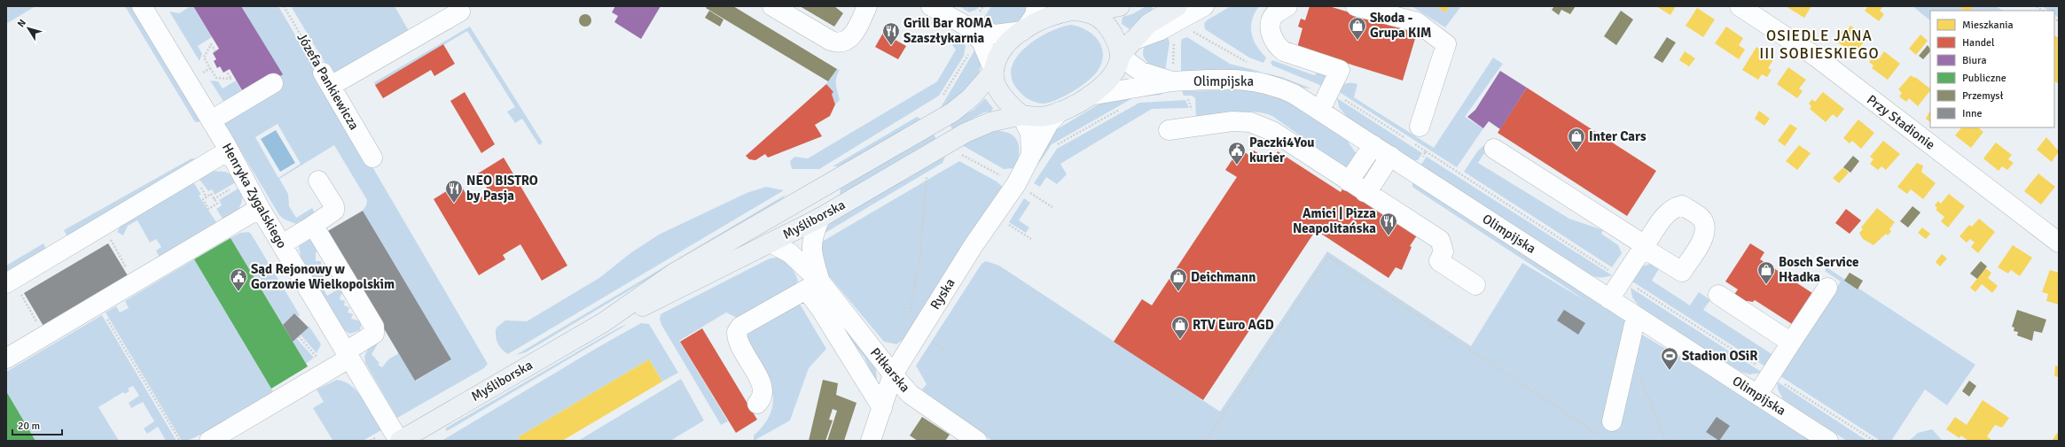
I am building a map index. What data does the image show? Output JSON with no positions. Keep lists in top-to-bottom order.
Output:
{
  "streets": {
    "main road": ["Myśliborska"],
    "street": [
      "Józefa Pankiewicza",
      "Olimpijska",
      "Przy Stadionie",
      "Henryka Zygalskiego",
      "Ryska",
      "Piłkarska"
    ]
  },
  "crossings": [
    ["Olimpijska", "Myśliborska"],
    ["Olimpijska", "Ryska"],
    ["Henryka Zygalskiego", "Myśliborska"],
    ["Myśliborska", "Ryska"],
    ["Myśliborska", "Piłkarska"],
    ["Ryska", "Piłkarska"]
  ],
  "districts": ["OSIEDLE JANA III SOBIESKIEGO"],
  "places": {
    "shop": [
      "Skoda - Grupa KIM",
      "Inter Cars",
      "Bosch Service Hładka",
      "Deichmann",
      "RTV Euro AGD"
    ],
    "restaurant": ["Grill Bar ROMA Szaszłykarnia", "NEO BISTRO by Pasja", "Amici | Pizza Neapolitańska"],
    "public building": ["Paczki4You kurier", "Sąd Rejonowy w Gorzowie Wielkopolskim"],
    "sports": ["Stadion OSiR"]
  },
  "legend": [
    "Mieszkania",
    "Handel",
    "Biura",
    "Publiczne",
    "Przemysł",
    "Inne"
  ],
  "scale_bar": "20 m",
  "north": "top left"
}
